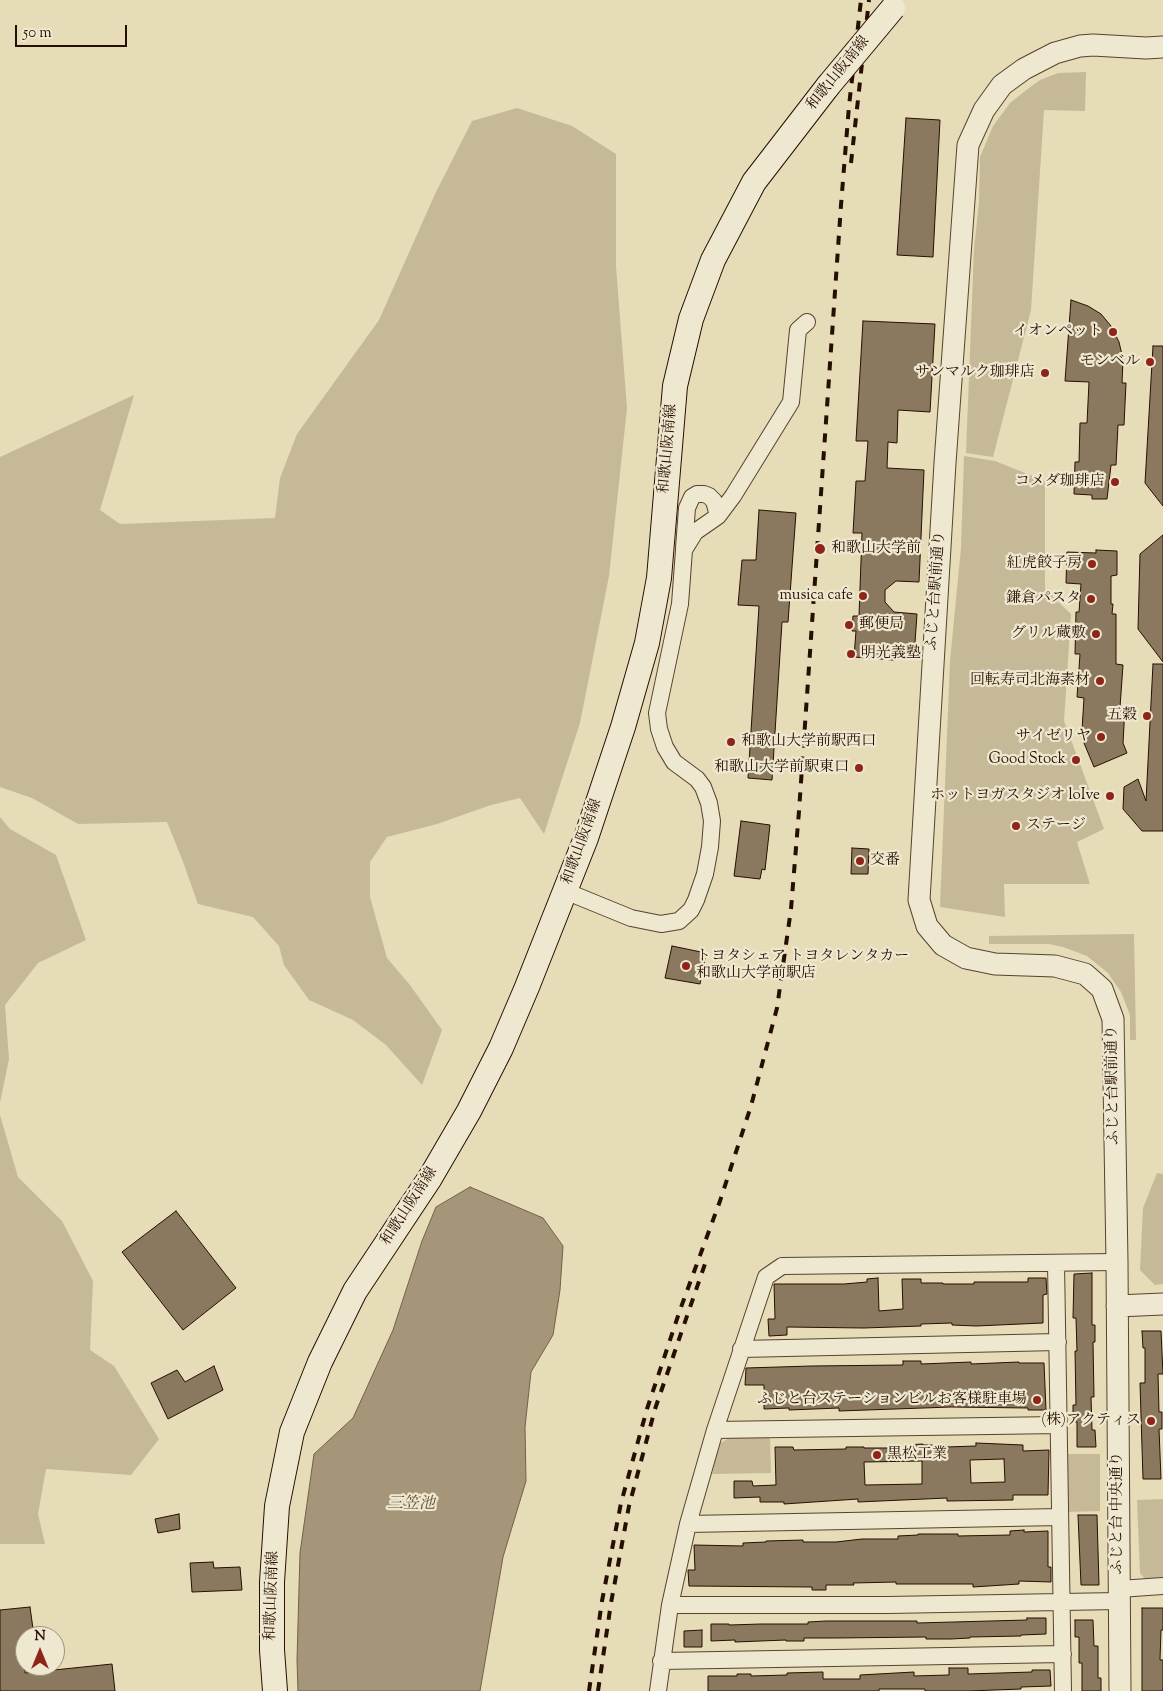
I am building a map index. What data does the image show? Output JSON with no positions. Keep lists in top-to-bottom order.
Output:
{
  "streets": {
    "main road": ["和歌山阪南線"],
    "street": ["ふじと台駅前通り", "ふじと台 中央通り"]
  },
  "crossings": [
    ["ふじと台駅前通り", "ふじと台 中央通り"]
  ],
  "water": ["三笠池"],
  "places": [
    "イオンペット",
    "モンベル",
    "サンマルク珈琲店",
    "コメダ珈琲店",
    "和歌山大学前",
    "紅虎餃子房",
    "musica cafe",
    "鎌倉パスタ",
    "郵便局",
    "グリル蔵敷",
    "明光義塾",
    "回転寿司北海素材",
    "五穀",
    "サイゼリヤ",
    "和歌山大学前駅西口",
    "Good Stock",
    "和歌山大学前駅東口",
    "ホットヨガスタジオ loIve",
    "ステージ",
    "交番",
    "トヨタシェア トヨタレンタカー 和歌山大学前駅店",
    "ふじと台ステーションビルお客様駐車場",
    "(株)アクティス",
    "黒松工業"
  ],
  "scale_bar": "50 m",
  "north": "top"
}
